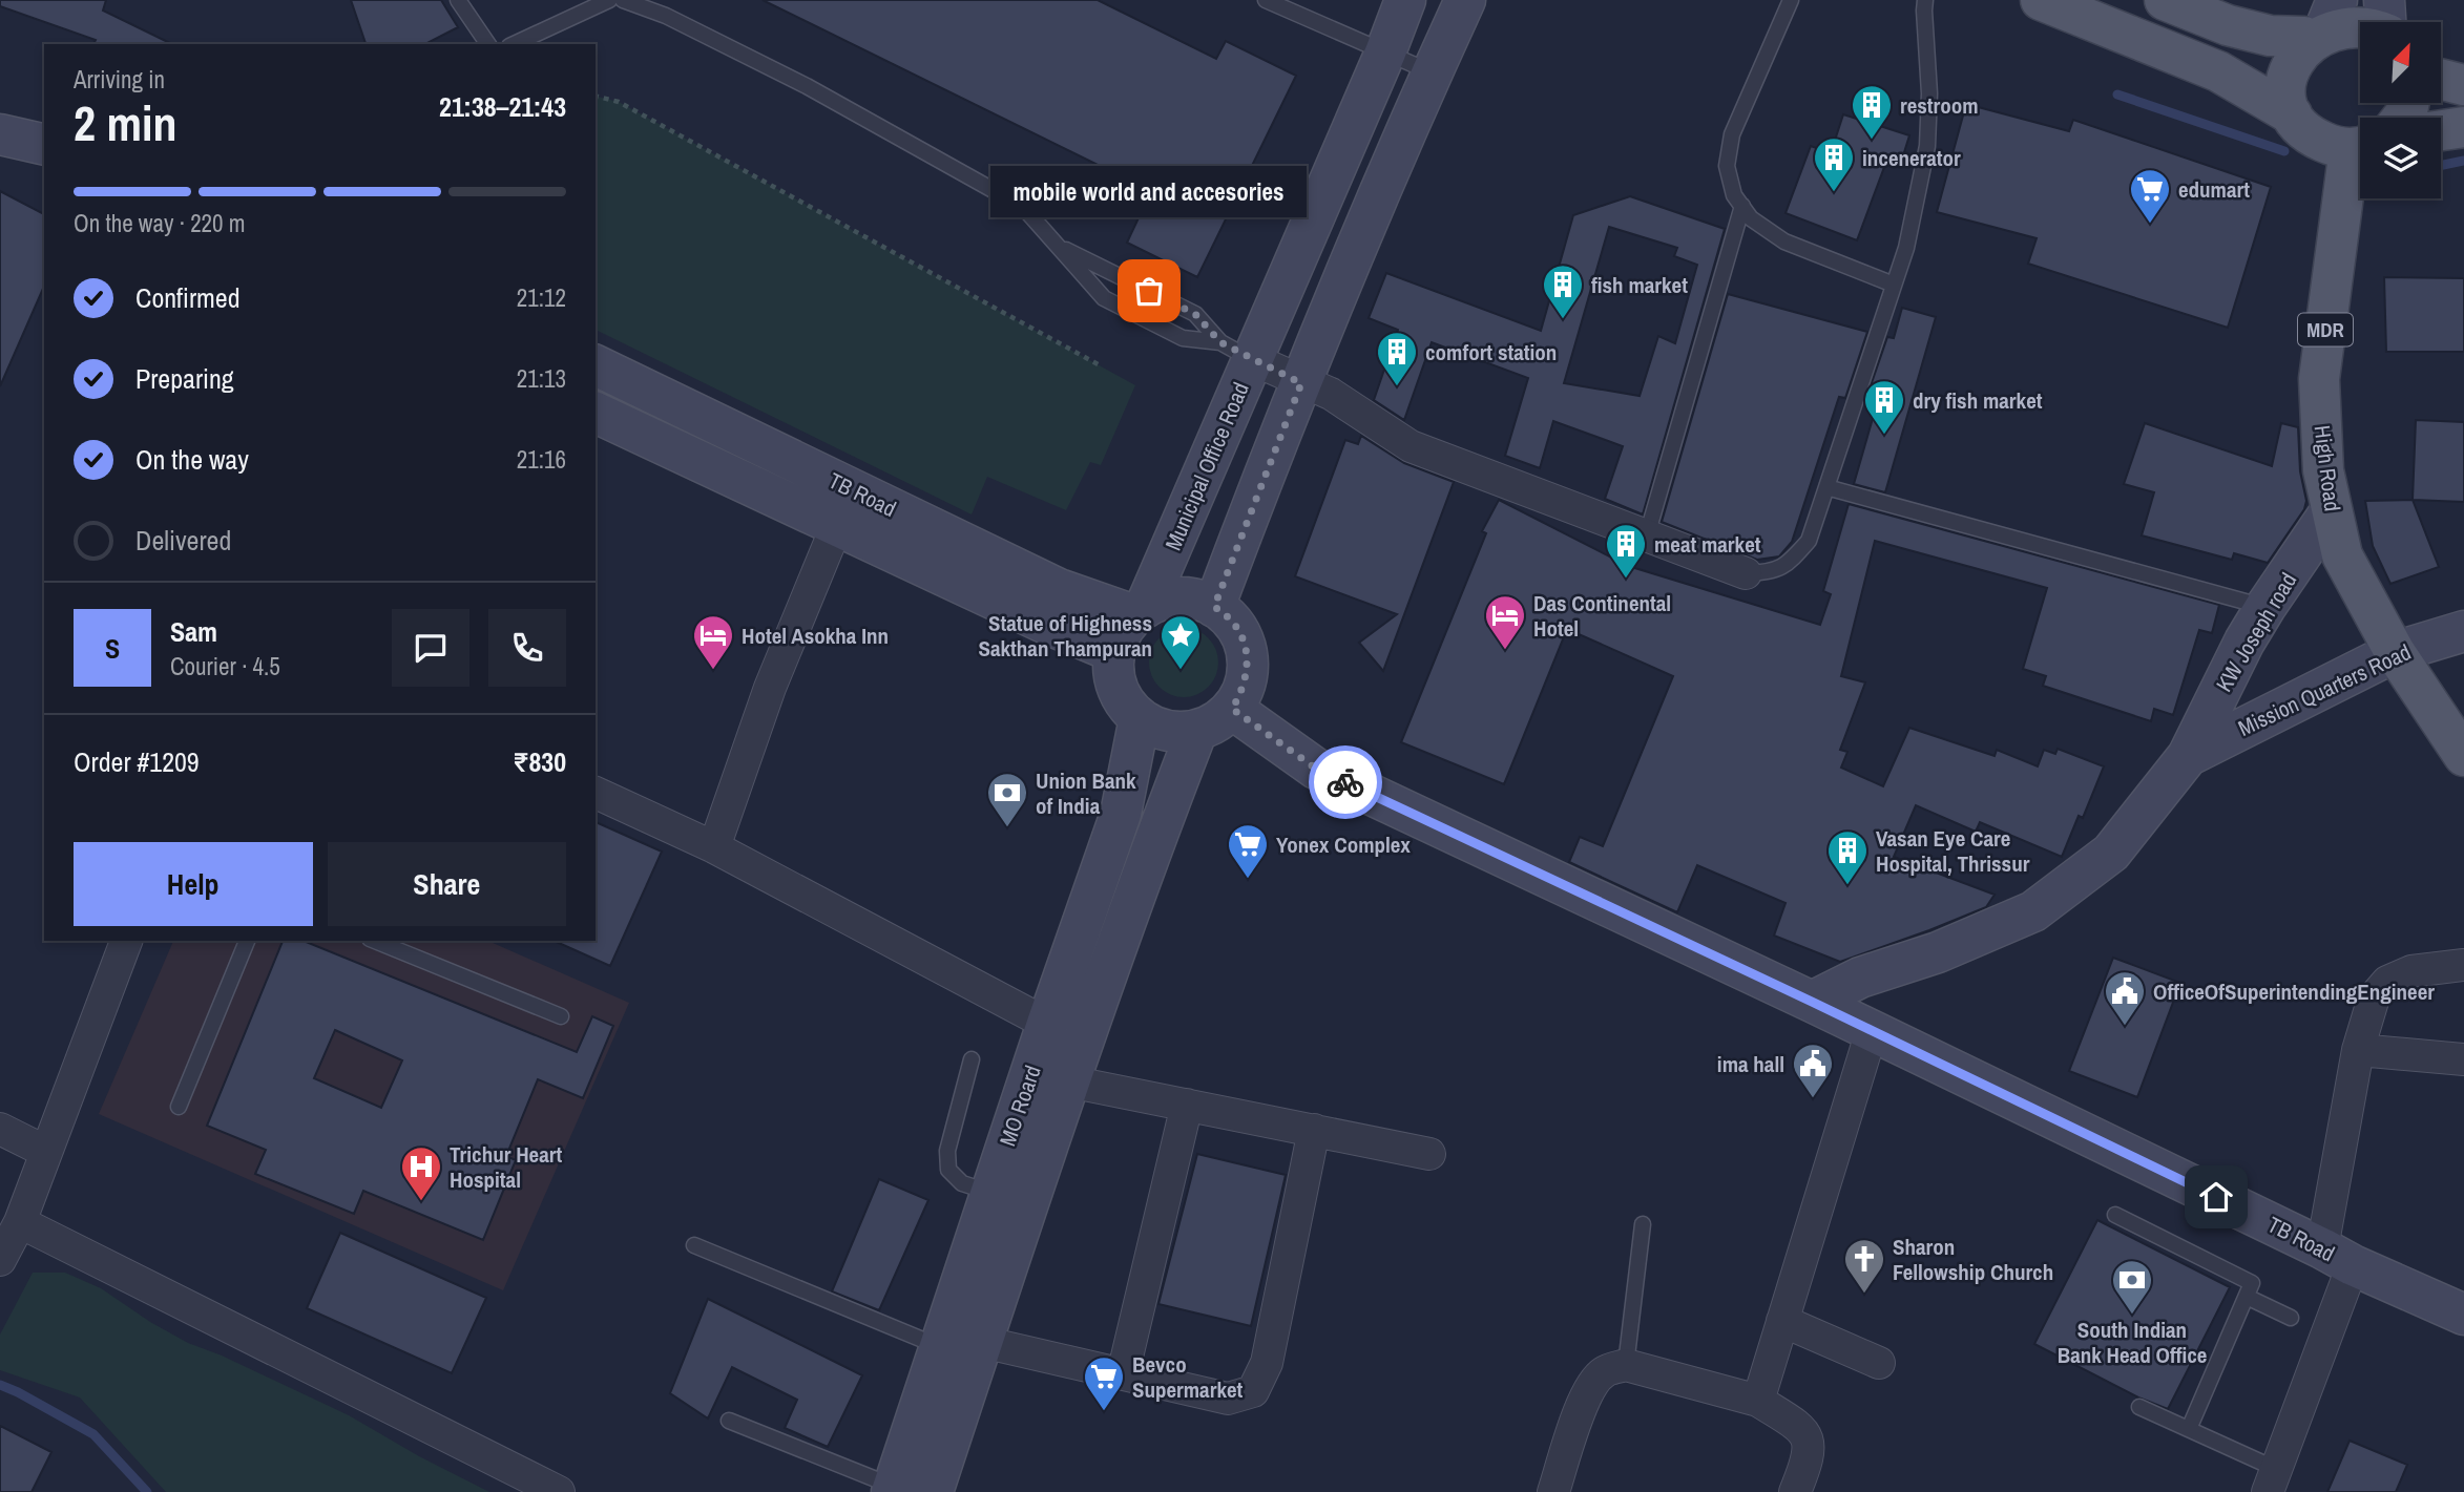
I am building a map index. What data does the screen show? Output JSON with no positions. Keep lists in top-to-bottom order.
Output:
{
  "streets": {
    "main road": [
      "MDR",
      "Municipal Office Road",
      "High Road",
      "TB Road",
      "KW Joseph road",
      "Mission Quarters Road",
      "MO Roard"
    ]
  },
  "crossings": [
    ["Municipal Office Road", "TB Road"],
    ["Municipal Office Road", "MO Roard"],
    ["High Road", "KW Joseph road"],
    ["High Road", "Mission Quarters Road"],
    ["TB Road", "MO Roard"],
    ["KW Joseph road", "Mission Quarters Road"]
  ],
  "places": {
    "building": [
      "restroom",
      "incenerator",
      "fish market",
      "comfort station",
      "dry fish market",
      "meat market",
      "Vasan Eye Care Hospital, Thrissur"
    ],
    "supermarket": ["edumart", "Yonex Complex", "Bevco Supermarket"],
    "other": ["mobile world and accesories"],
    "hotel": ["Das Continental Hotel", "Hotel Asokha Inn"],
    "place": ["Statue of Highness Sakthan Thampuran"],
    "bank": ["Union Bank of India", "South Indian Bank Head Office"],
    "public building": ["OfficeOfSuperintendingEngineer", "ima hall"],
    "hospital": ["Trichur Heart Hospital"],
    "church": ["Sharon Fellowship Church"]
  },
  "north": "top right",
  "page": {
    "heading": ["2 min", "Arriving in", "21:38–21:43"],
    "panel": [
      "Sam",
      "Courier · 4.5",
      "Order #1209",
      "₹830"
    ],
    "bubble": "mobile world and accesories",
    "bar": "On the way · 220 m",
    "list": [
      ["Confirmed", "21:12"],
      ["Preparing", "21:13"],
      ["On the way", "21:16"],
      "Delivered"
    ],
    "round": "S",
    "buttons": ["Help", "Share"]
  }
}
